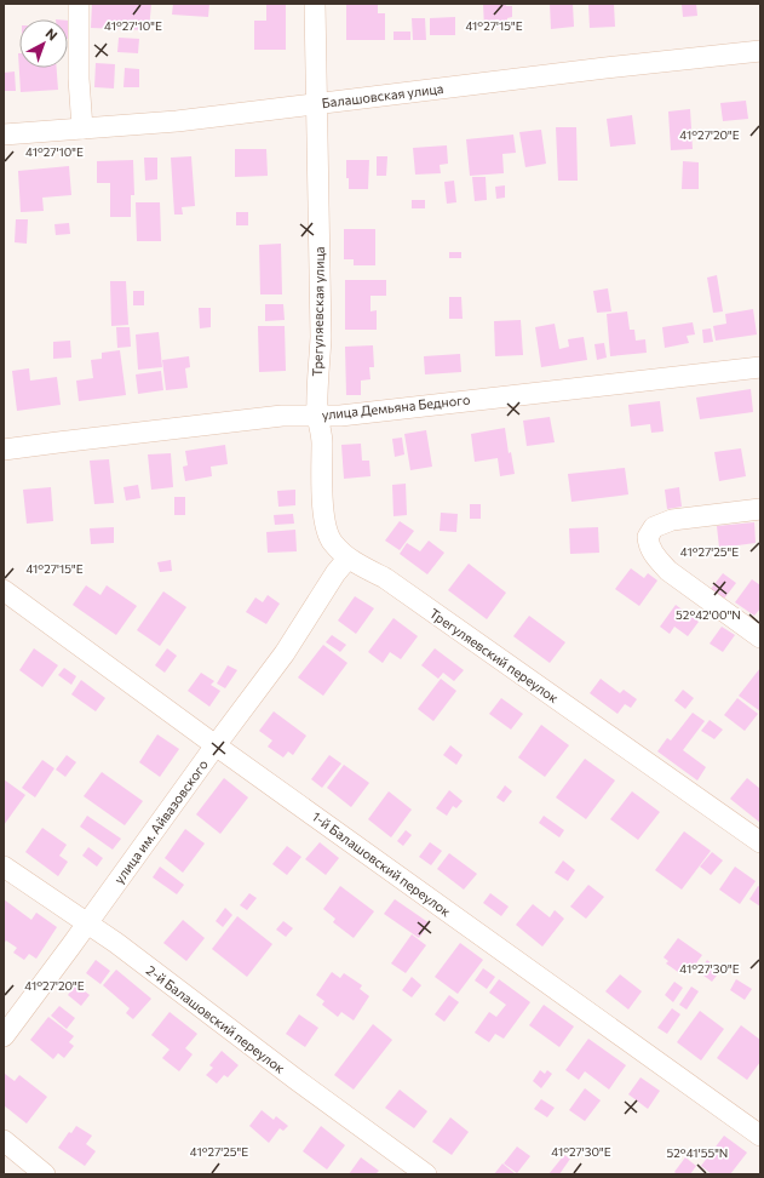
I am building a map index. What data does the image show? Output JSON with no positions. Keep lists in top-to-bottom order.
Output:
{
  "streets": {
    "street": [
      "Балашовская улица",
      "Трегуляевская улица",
      "улица Демьяна Бедного",
      "Трегуляевский переулок",
      "улица им. Айвазовского",
      "1-й Балашовский переулок",
      "2-й Балашовский переулок"
    ]
  },
  "crossings": [
    ["Балашовская улица", "Трегуляевская улица"],
    ["Трегуляевская улица", "улица Демьяна Бедного"],
    ["Трегуляевская улица", "Трегуляевский переулок"],
    ["улица Демьяна Бедного", "Трегуляевский переулок"],
    ["Трегуляевский переулок", "улица им. Айвазовского"],
    ["улица им. Айвазовского", "1-й Балашовский переулок"],
    ["улица им. Айвазовского", "2-й Балашовский переулок"]
  ],
  "north": "top right",
  "coordinates": [
    "41°27'10\"E",
    "41°27'15\"E",
    "41°27'20\"E",
    "41°27'25\"E",
    "52°42'00\"N",
    "41°27'30\"E",
    "52°41'55\"N"
  ]
}
